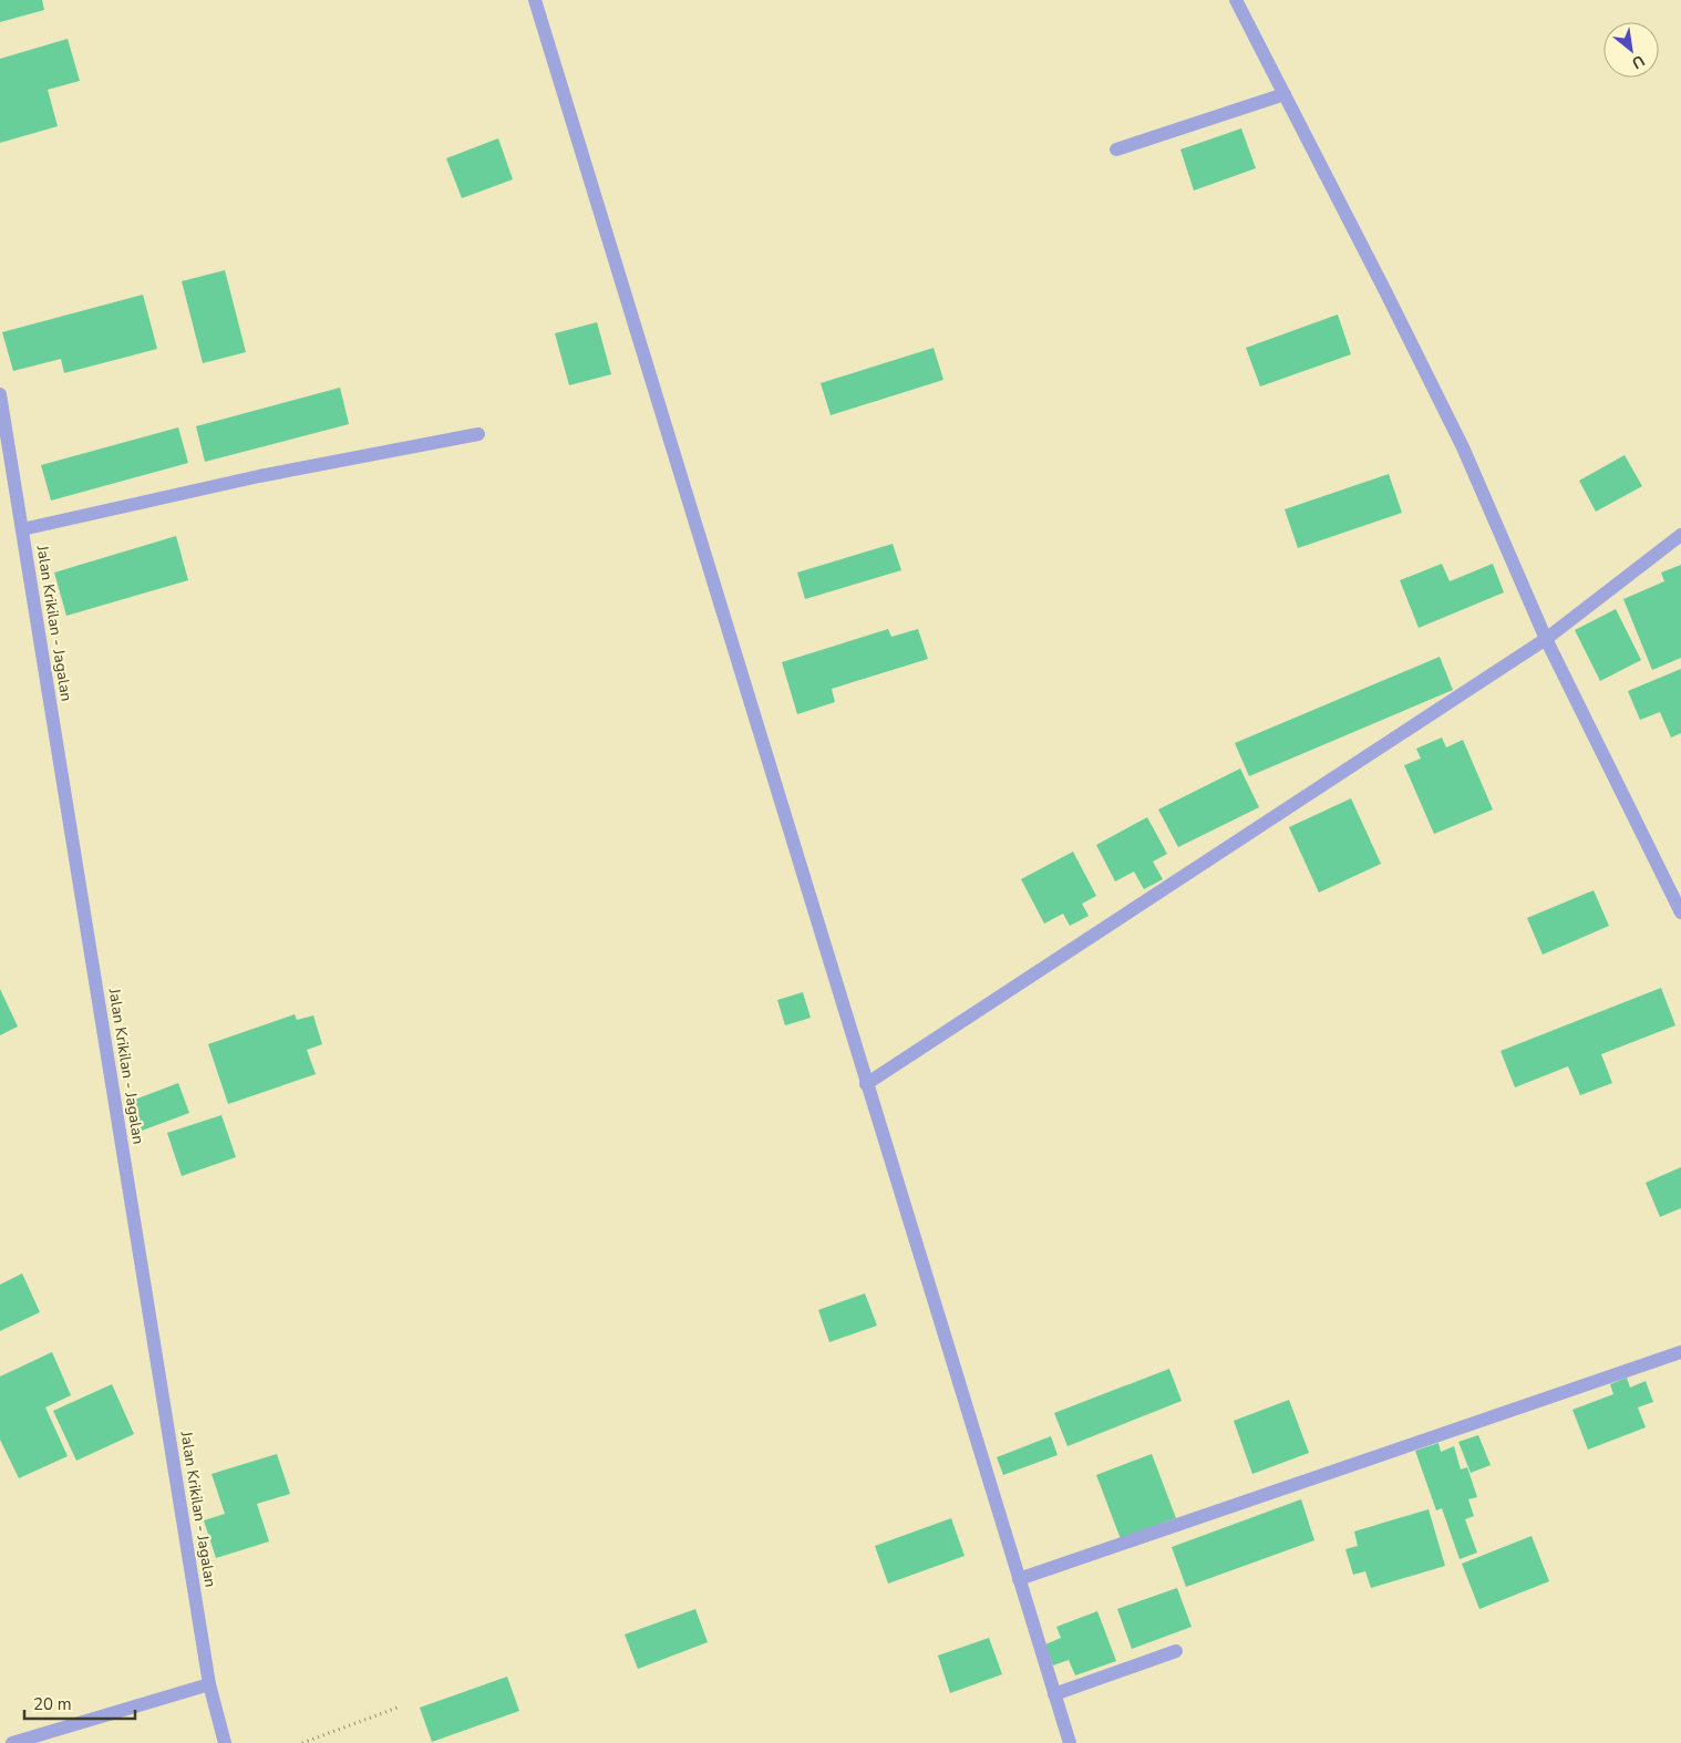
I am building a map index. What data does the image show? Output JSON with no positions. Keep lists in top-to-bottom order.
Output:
{
  "streets": {
    "street": ["Jalan Krikilan - Jagalan"]
  },
  "scale_bar": "20 m",
  "north": "bottom right"
}
